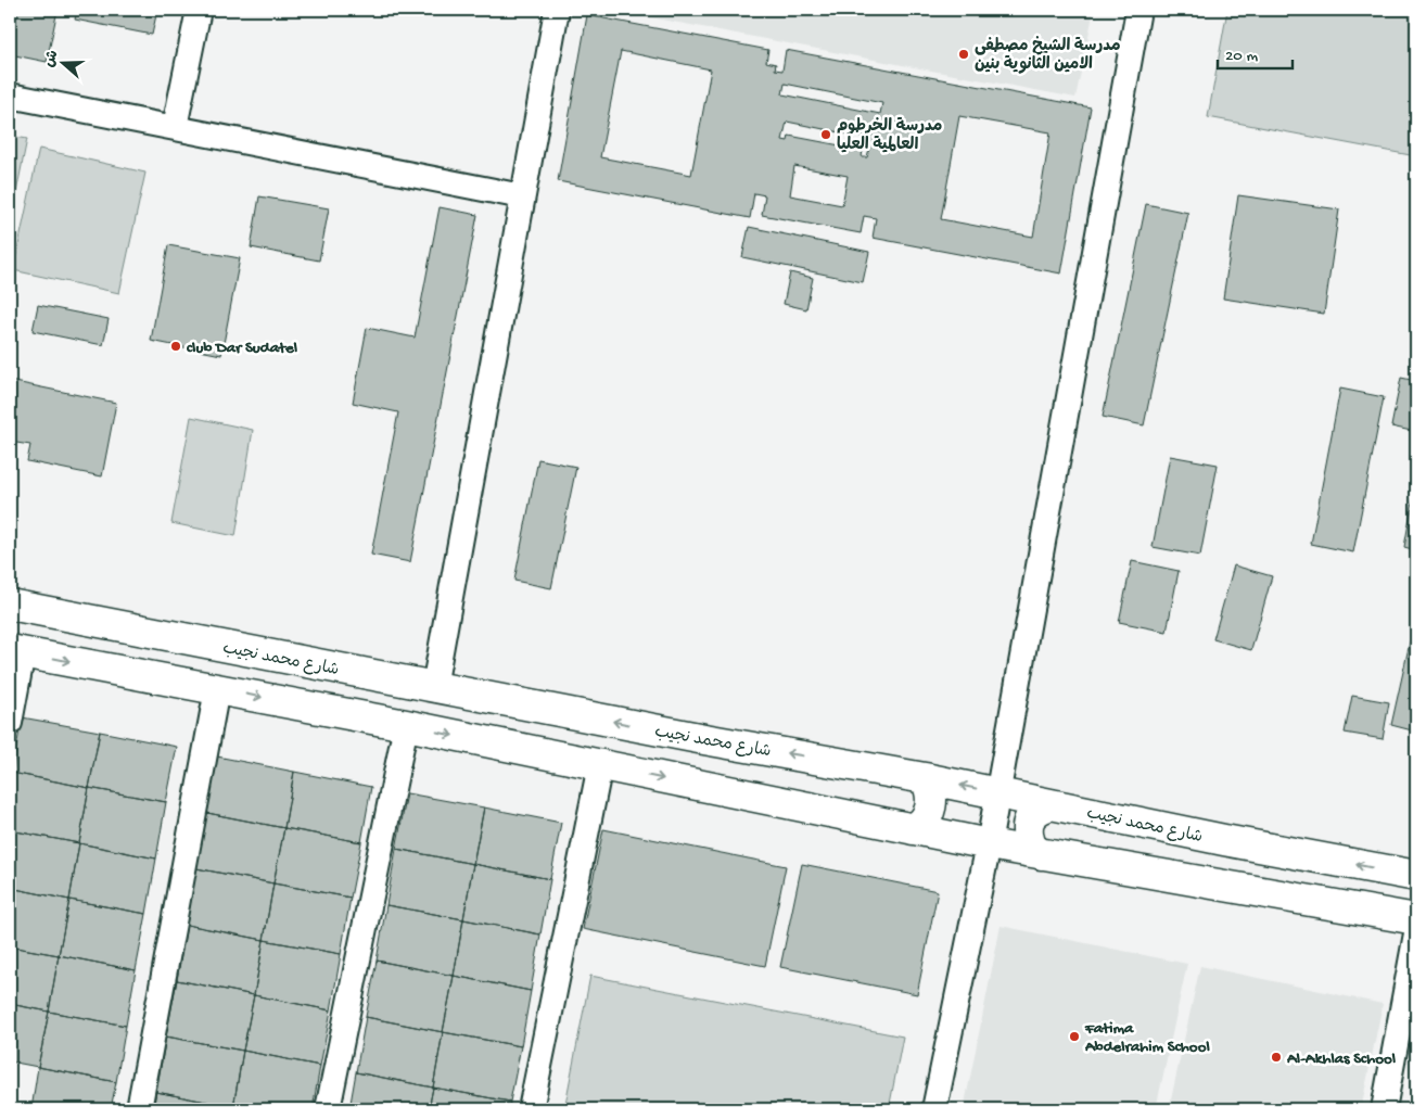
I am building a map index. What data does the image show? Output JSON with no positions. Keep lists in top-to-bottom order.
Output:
{
  "streets": {
    "main road": ["شارع محمد نجيب"]
  },
  "places": [
    "مدرسة الشيخ مصطفى الامين الثانوية بنين",
    "مدرسة الخرطوم العالمية العليا",
    "club Dar Sudatel",
    "Fatima Abdelrahim School",
    "Al-Akhlas School"
  ],
  "scale_bar": "20 m",
  "north": "left"
}
